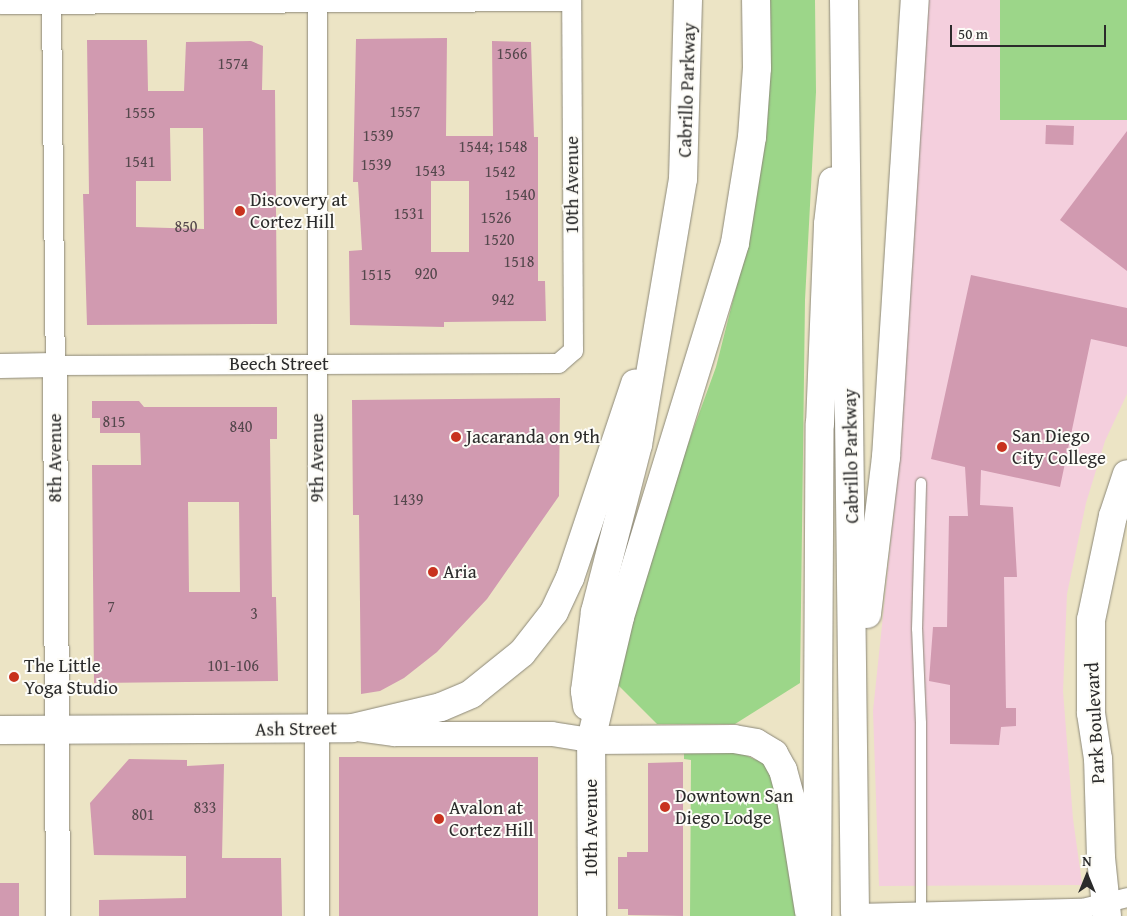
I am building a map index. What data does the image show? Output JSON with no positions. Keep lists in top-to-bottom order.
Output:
{
  "streets": {
    "main road": [
      "Cabrillo Parkway",
      "10th Avenue",
      "Park Boulevard",
      "Ash Street"
    ],
    "street": ["Beech Street", "8th Avenue", "9th Avenue"]
  },
  "crossings": [
    ["Cabrillo Parkway", "10th Avenue"],
    ["Cabrillo Parkway", "Ash Street"],
    ["10th Avenue", "Beech Street"],
    ["10th Avenue", "Ash Street"],
    ["Beech Street", "8th Avenue"],
    ["Beech Street", "9th Avenue"],
    ["8th Avenue", "Ash Street"],
    ["9th Avenue", "Ash Street"]
  ],
  "places": [
    "Discovery at Cortez Hill",
    "Jacaranda on 9th",
    "San Diego City College",
    "Aria",
    "The Little Yoga Studio",
    "Downtown San Diego Lodge",
    "Avalon at Cortez Hill"
  ],
  "house_numbers": [
    "1566",
    "1574",
    "1557",
    "1555",
    "1539",
    "1544; 1548",
    "1541",
    "1539",
    "1543",
    "1542",
    "1540",
    "1531",
    "1526",
    "850",
    "1520",
    "1518",
    "920",
    "1515",
    "942",
    "815",
    "840",
    "1439",
    "7",
    "3",
    "101-106",
    "833",
    "801"
  ],
  "scale_bar": "50 m",
  "north": "top"
}
